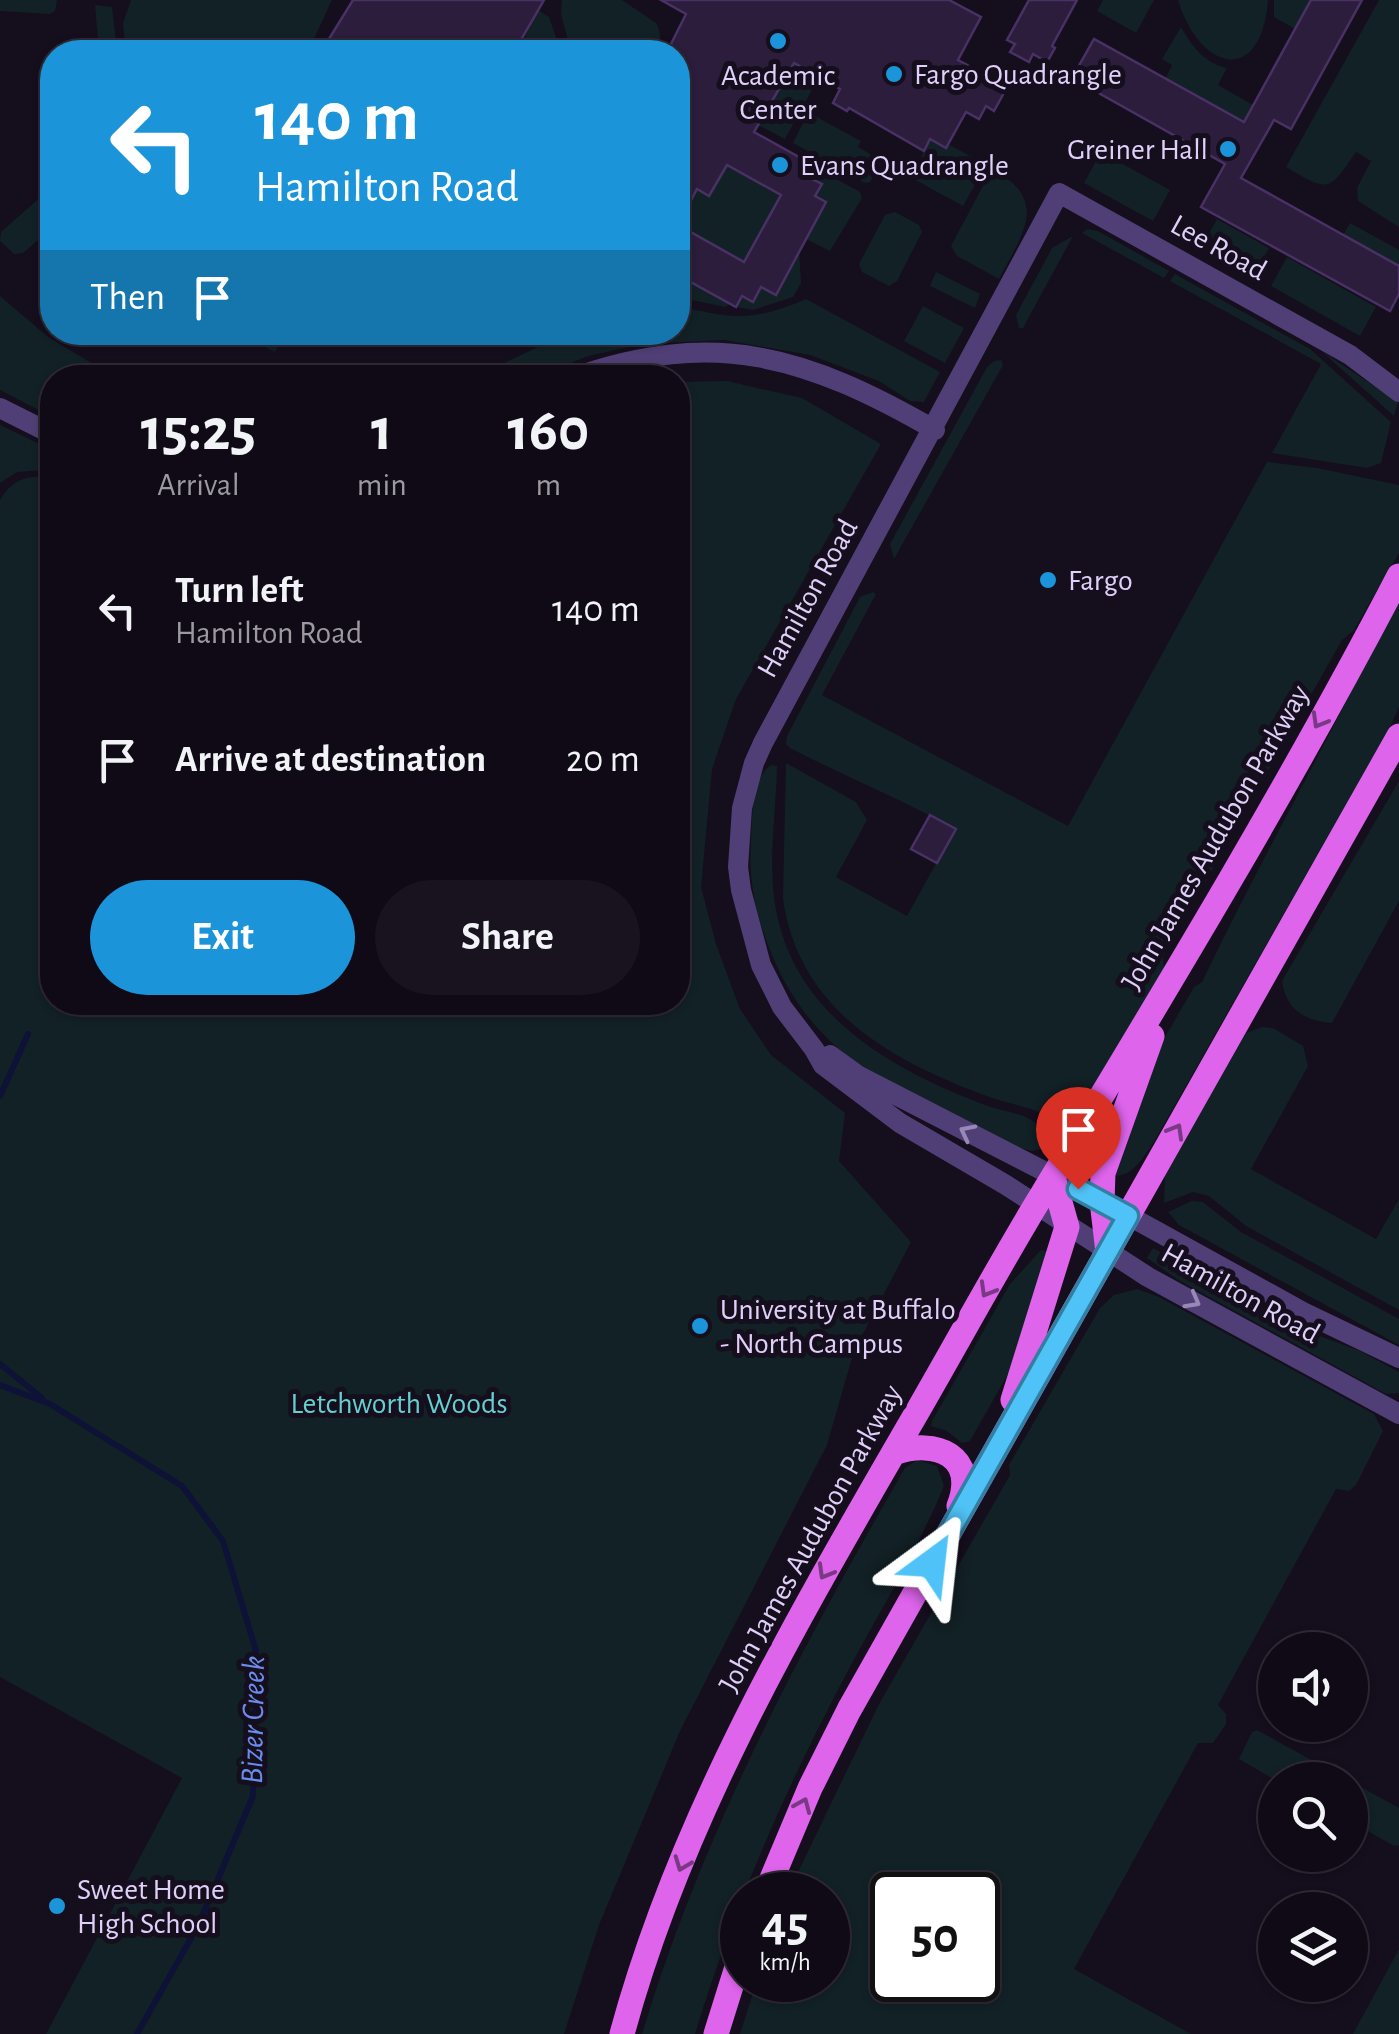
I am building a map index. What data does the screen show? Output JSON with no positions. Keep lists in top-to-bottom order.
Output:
{
  "streets": {
    "main road": ["John James Audubon Parkway"],
    "street": ["Lee Road", "Hamilton Road"]
  },
  "crossings": [
    ["Lee Road", "Hamilton Road"],
    ["Hamilton Road", "John James Audubon Parkway"]
  ],
  "water": ["Bizer Creek"],
  "parks": ["Letchworth Woods"],
  "places": [
    "Academic Center",
    "Fargo Quadrangle",
    "Greiner Hall",
    "Evans Quadrangle",
    "Fargo",
    "University at Buffalo - North Campus",
    "Sweet Home High School"
  ],
  "page": {
    "turn": ["140 m", "Hamilton Road"],
    "then": "Then",
    "eta": [
      "15:25",
      "Arrival",
      "1",
      "min",
      "160",
      "m"
    ],
    "list": [
      {
        "name": "Turn left",
        "note": "Hamilton Road",
        "value": "140 m"
      },
      {
        "name": "Arrive at destination",
        "value": "20 m"
      }
    ],
    "buttons": ["Exit", "Share"],
    "speed": "45 km/h",
    "limit": "50"
  }
}
